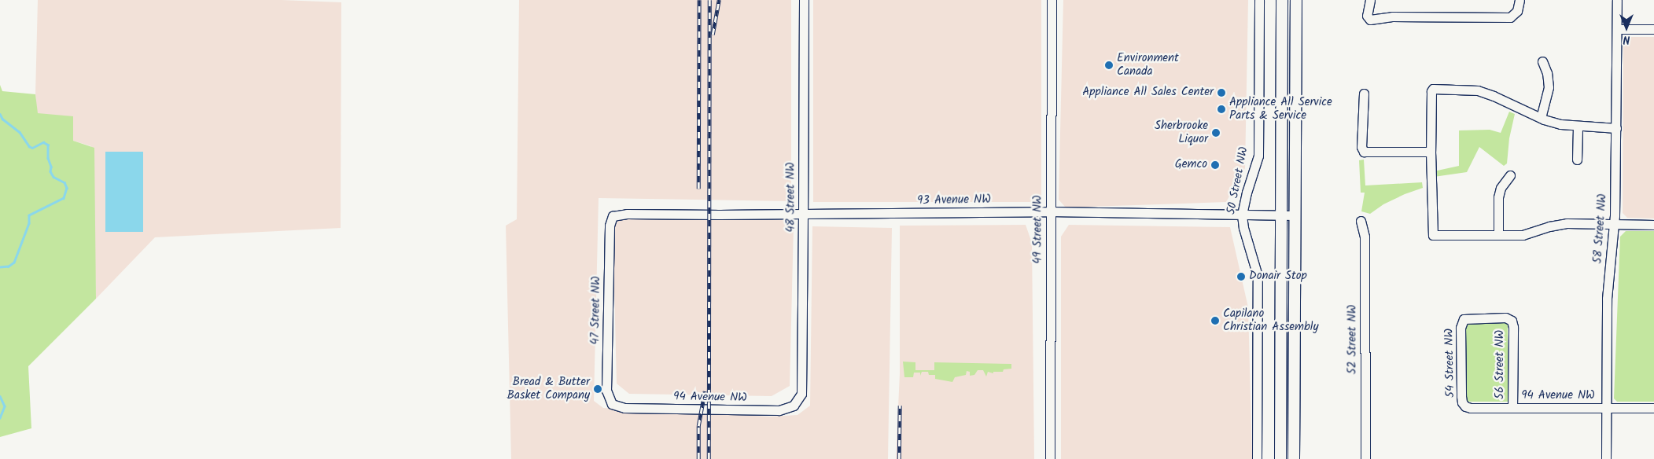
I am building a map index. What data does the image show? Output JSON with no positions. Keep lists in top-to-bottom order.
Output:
{
  "streets": {
    "street": [
      "50 Street NW",
      "48 Street NW",
      "93 Avenue NW",
      "58 Street NW",
      "49 Street NW",
      "47 Street NW",
      "52 Street NW",
      "54 Street NW",
      "56 Street NW",
      "94 Avenue NW"
    ]
  },
  "crossings": [
    ["50 Street NW", "93 Avenue NW"],
    ["48 Street NW", "93 Avenue NW"],
    ["48 Street NW", "94 Avenue NW"],
    ["93 Avenue NW", "49 Street NW"],
    ["93 Avenue NW", "47 Street NW"],
    ["58 Street NW", "94 Avenue NW"],
    ["47 Street NW", "94 Avenue NW"],
    ["54 Street NW", "56 Street NW"],
    ["54 Street NW", "94 Avenue NW"],
    ["56 Street NW", "94 Avenue NW"]
  ],
  "places": [
    "Environment Canada",
    "Appliance All Sales Center",
    "Appliance All Service Parts & Service",
    "Sherbrooke Liquor",
    "Gemco",
    "Donair Stop",
    "Capilano Christian Assembly",
    "Bread & Butter Basket Company"
  ],
  "north": "bottom"
}
